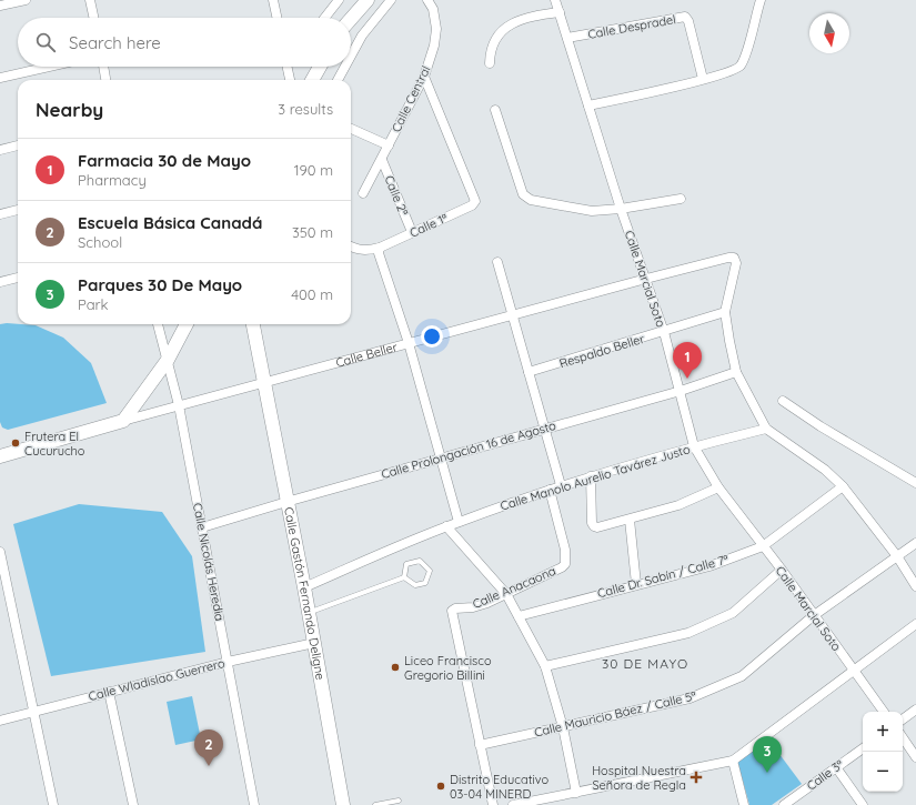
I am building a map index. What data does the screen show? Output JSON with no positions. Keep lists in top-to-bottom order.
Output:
{
  "streets": {
    "street": [
      "Calle Despradel",
      "Calle Central",
      "Calle 2ª",
      "Calle 1ª",
      "Calle Marcial Soto",
      "Respaldo Beller",
      "Calle Beller",
      "Calle Prolongación 16 de Agosto",
      "Calle Manolo Aurelio Tavárez Justo",
      "Calle Nicolás Heredia",
      "Calle Dr. Sabín / Calle 7ª",
      "Calle Anacaona",
      "Calle Gastón Fernando Deligne",
      "Calle Wladislao Guerrero",
      "Calle Mauricio Báez / Calle 5ª",
      "Calle 3ª"
    ]
  },
  "crossings": [
    ["Calle Despradel", "Calle Marcial Soto"],
    ["Calle Central", "Calle 2ª"],
    ["Calle Central", "Calle 1ª"],
    ["Calle 2ª", "Calle 1ª"],
    ["Calle Marcial Soto", "Respaldo Beller"],
    ["Calle Marcial Soto", "Calle Beller"],
    ["Calle Marcial Soto", "Calle Prolongación 16 de Agosto"],
    ["Calle Marcial Soto", "Calle Manolo Aurelio Tavárez Justo"],
    ["Calle Marcial Soto", "Calle Dr. Sabín / Calle 7ª"],
    ["Calle Marcial Soto", "Calle Mauricio Báez / Calle 5ª"],
    ["Respaldo Beller", "Calle Beller"],
    ["Calle Beller", "Calle Nicolás Heredia"],
    ["Calle Beller", "Calle Gastón Fernando Deligne"],
    ["Calle Prolongación 16 de Agosto", "Calle Nicolás Heredia"],
    ["Calle Prolongación 16 de Agosto", "Calle Gastón Fernando Deligne"],
    ["Calle Manolo Aurelio Tavárez Justo", "Calle Anacaona"],
    ["Calle Manolo Aurelio Tavárez Justo", "Calle Gastón Fernando Deligne"],
    ["Calle Nicolás Heredia", "Calle Wladislao Guerrero"],
    ["Calle Anacaona", "Calle Mauricio Báez / Calle 5ª"],
    ["Calle Gastón Fernando Deligne", "Calle Wladislao Guerrero"]
  ],
  "districts": ["30 DE MAYO"],
  "places": {
    "other": ["Frutera El Cucurucho", "Liceo Francisco Gregorio Billini", "Distrito Educativo 03-04 MINERD"],
    "health": ["Hospital Nuestra Señora de Regla"]
  },
  "north": "bottom",
  "page": {
    "search": "Search here",
    "heading": ["Nearby", "3 results"],
    "list": [
      {
        "mark": "1",
        "name": "Farmacia 30 de Mayo",
        "note": "Pharmacy",
        "value": "190 m"
      },
      {
        "mark": "2",
        "name": "Escuela Básica Canadá",
        "note": "School",
        "value": "350 m"
      },
      {
        "mark": "3",
        "name": "Parques 30 De Mayo",
        "note": "Park",
        "value": "400 m"
      }
    ],
    "pins": ["1", "2", "3"],
    "map_buttons": ["+", "−"]
  }
}
